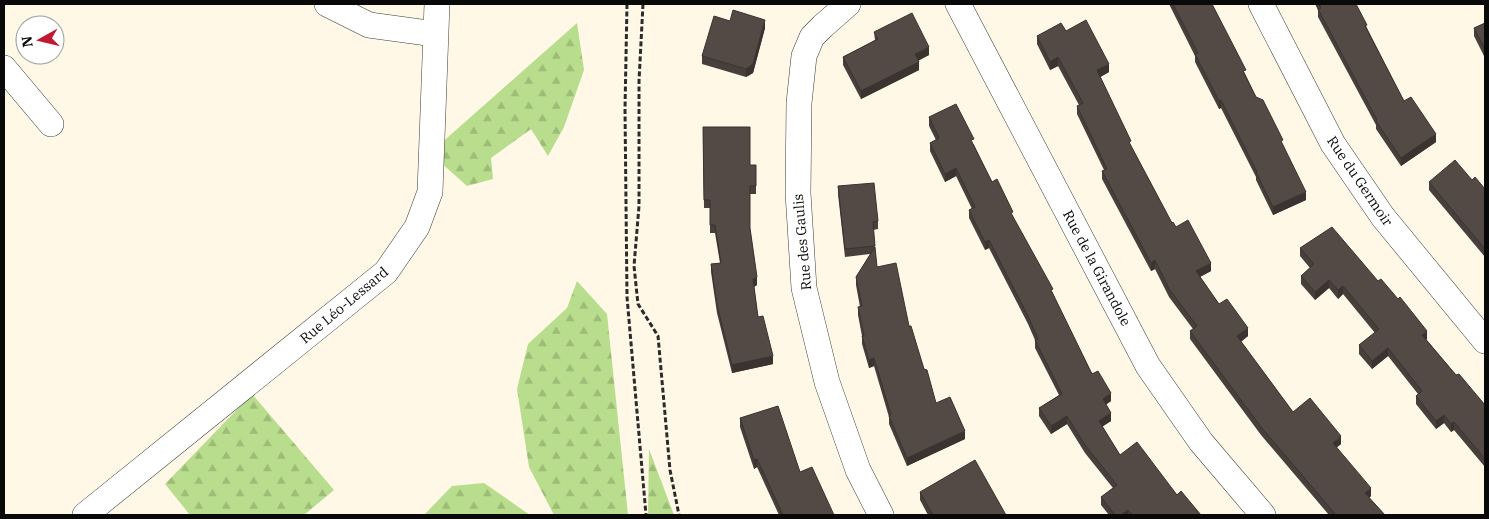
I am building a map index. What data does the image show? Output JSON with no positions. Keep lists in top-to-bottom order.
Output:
{
  "streets": {
    "street": [
      "Rue du Germoir",
      "Rue des Gaulis",
      "Rue de la Girandole",
      "Rue Léo-Lessard"
    ]
  },
  "north": "left"
}
